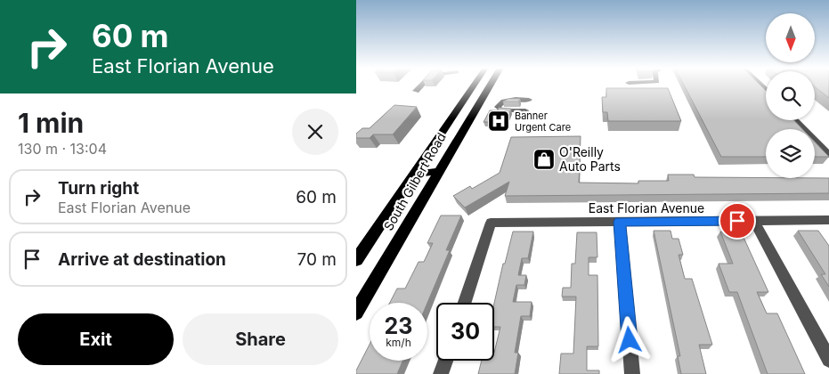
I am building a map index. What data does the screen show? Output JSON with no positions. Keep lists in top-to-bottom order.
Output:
{
  "streets": {
    "main road": ["South Gilbert Road"],
    "street": ["East Florian Avenue"]
  },
  "places": {
    "hospital": ["Banner Urgent Care"],
    "shop": ["O'Reilly Auto Parts"]
  },
  "north": "bottom",
  "page": {
    "turn": ["60 m", "East Florian Avenue"],
    "heading": ["1 min", "130 m · 13:04"],
    "list": [
      {
        "name": "Turn right",
        "note": "East Florian Avenue",
        "value": "60 m"
      },
      {
        "name": "Arrive at destination",
        "value": "70 m"
      }
    ],
    "speed": "23 km/h",
    "limit": "30",
    "buttons": ["Exit", "Share"]
  }
}
